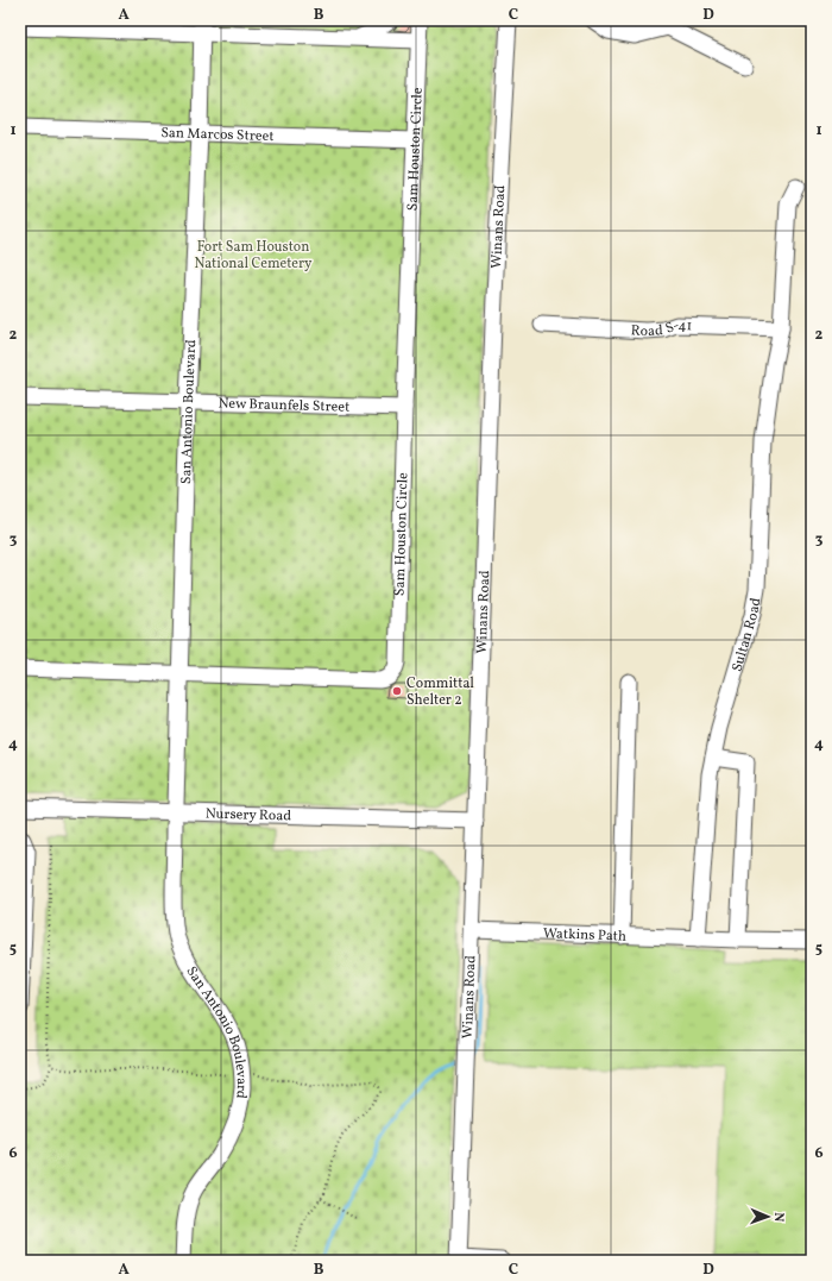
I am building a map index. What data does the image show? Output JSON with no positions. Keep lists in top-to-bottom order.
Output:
{
  "streets": {
    "street": [
      "San Marcos Street",
      "Sam Houston Circle",
      "Winans Road",
      "Road S-41",
      "New Braunfels Street",
      "San Antonio Boulevard",
      "Sultan Road",
      "Nursery Road",
      "Watkins Path"
    ]
  },
  "crossings": [
    ["San Marcos Street", "Sam Houston Circle"],
    ["San Marcos Street", "San Antonio Boulevard"],
    ["Sam Houston Circle", "New Braunfels Street"],
    ["Sam Houston Circle", "San Antonio Boulevard"],
    ["Winans Road", "Nursery Road"],
    ["Winans Road", "Watkins Path"],
    ["Road S-41", "Sultan Road"],
    ["New Braunfels Street", "San Antonio Boulevard"],
    ["Sultan Road", "Watkins Path"]
  ],
  "parks": ["Fort Sam Houston National Cemetery"],
  "places": ["Committal Shelter 2"],
  "north": "right",
  "grid": {
    "columns": [
      "A",
      "B",
      "C",
      "D"
    ],
    "rows": [
      "1",
      "2",
      "3",
      "4",
      "5",
      "6"
    ]
  }
}
